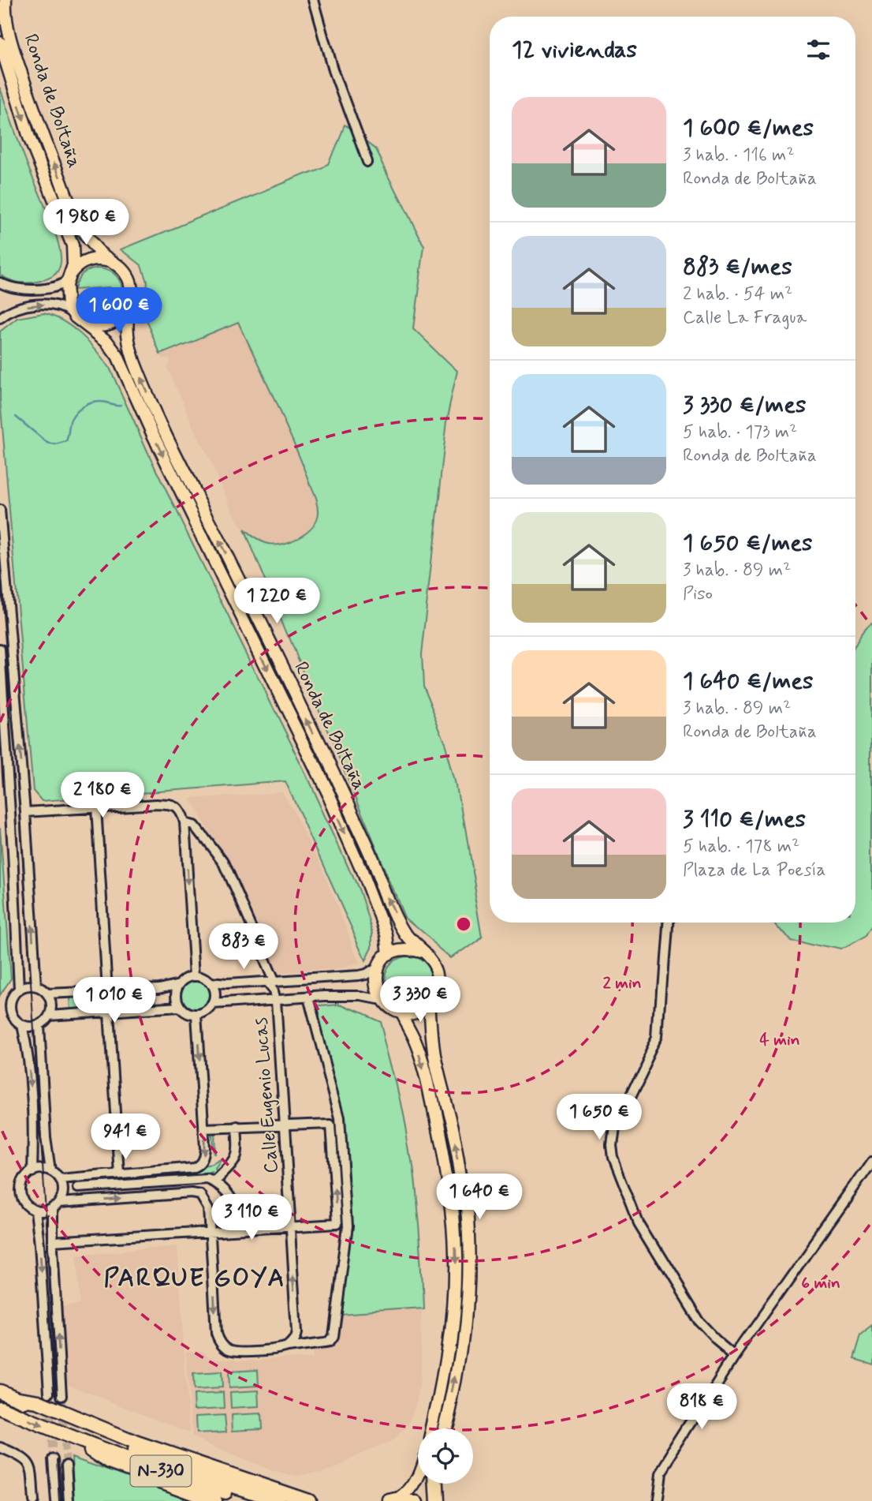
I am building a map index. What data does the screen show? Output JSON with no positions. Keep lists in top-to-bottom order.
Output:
{
  "streets": {
    "highway": ["N-330"],
    "main road": ["Ronda de Boltaña"],
    "street": ["Calle Eugenio Lucas"]
  },
  "districts": ["PARQUE GOYA"],
  "page": {
    "heading": "12 viviendas",
    "list": [
      {
        "name": "1 600 €/mes",
        "note": "3 hab. · 116 m² · Ronda de Boltaña"
      },
      {
        "name": "883 €/mes",
        "note": "2 hab. · 54 m² · Calle La Fragua"
      },
      {
        "name": "3 330 €/mes",
        "note": "5 hab. · 173 m² · Ronda de Boltaña"
      },
      {
        "name": "1 650 €/mes",
        "note": "3 hab. · 89 m² · Piso"
      },
      {
        "name": "1 640 €/mes",
        "note": "3 hab. · 89 m² · Ronda de Boltaña"
      },
      {
        "name": "3 110 €/mes",
        "note": "5 hab. · 178 m² · Plaza de La Poesía"
      }
    ],
    "price": [
      "1 980 €",
      "1 600 €",
      "1 220 €",
      "2 180 €",
      "883 €",
      "3 330 €",
      "1 010 €",
      "1 650 €",
      "941 €",
      "1 640 €",
      "3 110 €",
      "818 €"
    ]
  },
  "rings": ["2 min", "4 min", "6 min"]
}
